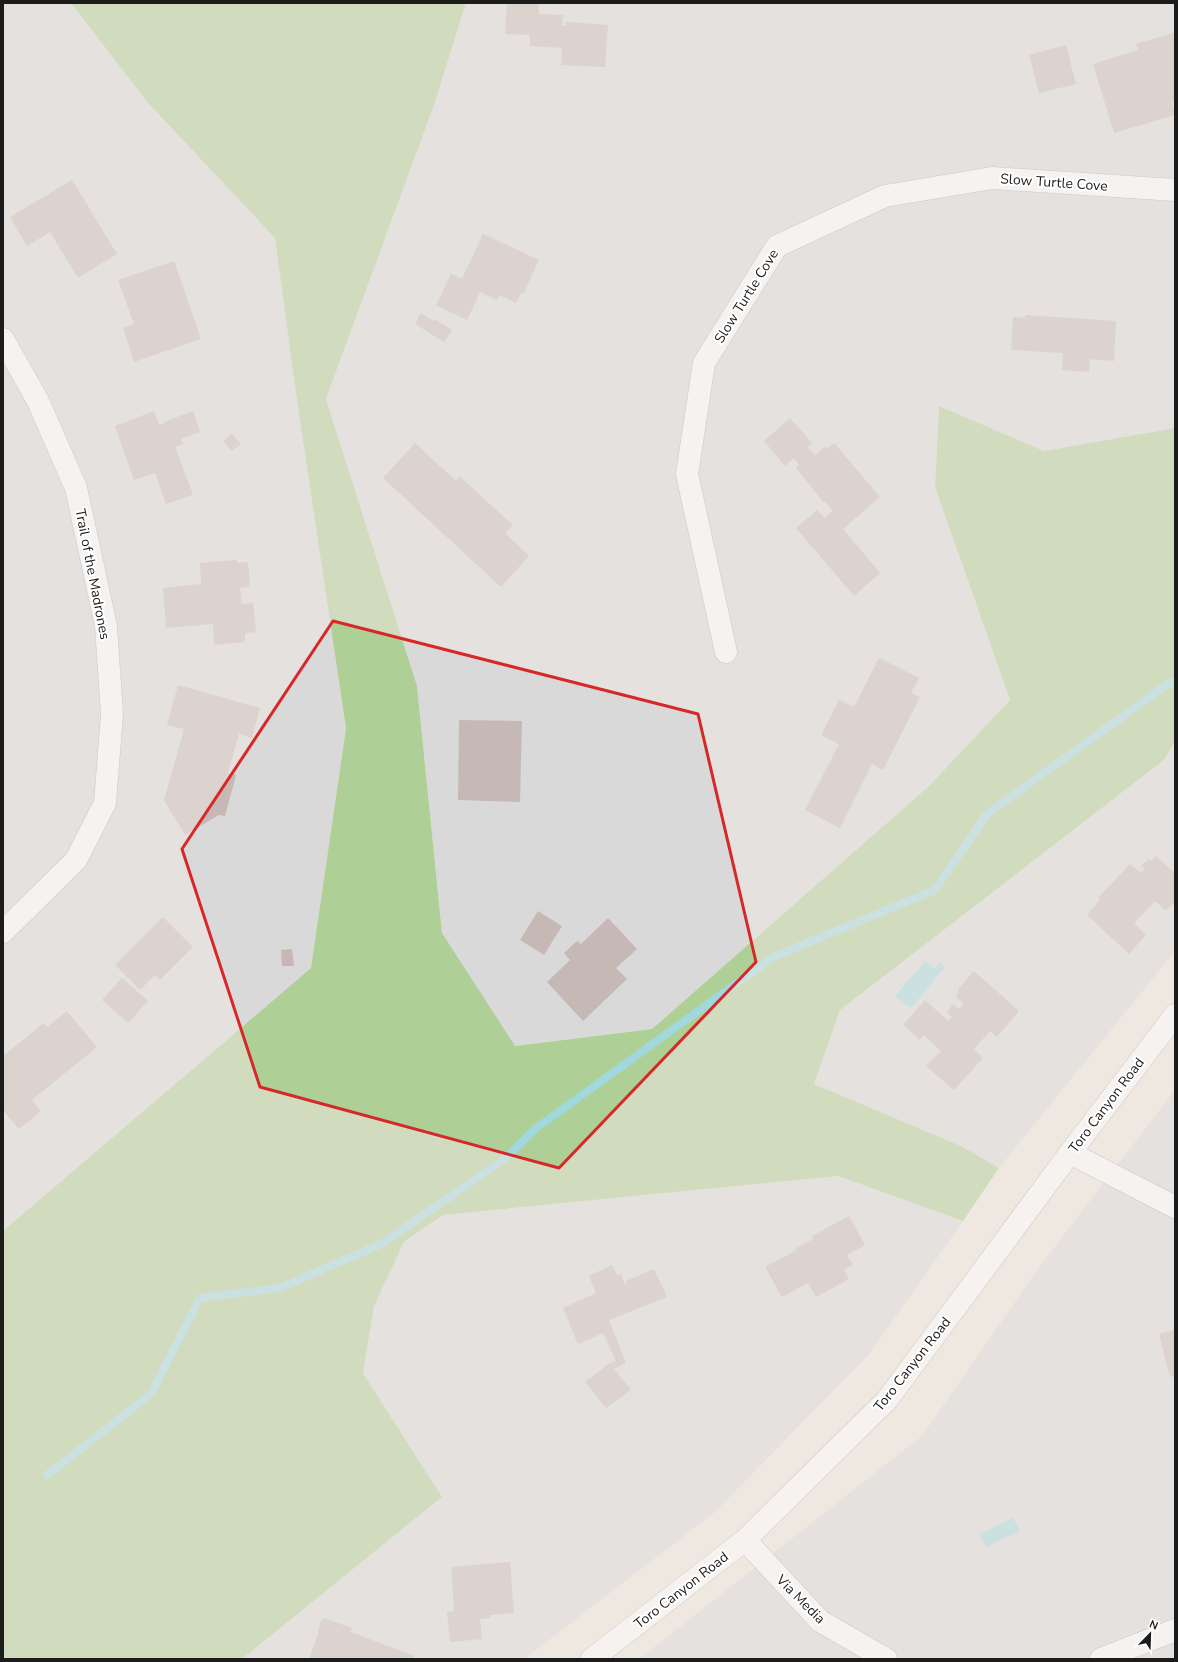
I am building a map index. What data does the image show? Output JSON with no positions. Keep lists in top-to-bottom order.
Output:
{
  "streets": {
    "street": [
      "Slow Turtle Cove",
      "Trail of the Madrones",
      "Toro Canyon Road",
      "Via Media"
    ]
  },
  "crossings": [
    ["Toro Canyon Road", "Via Media"]
  ],
  "north": "top right"
}
